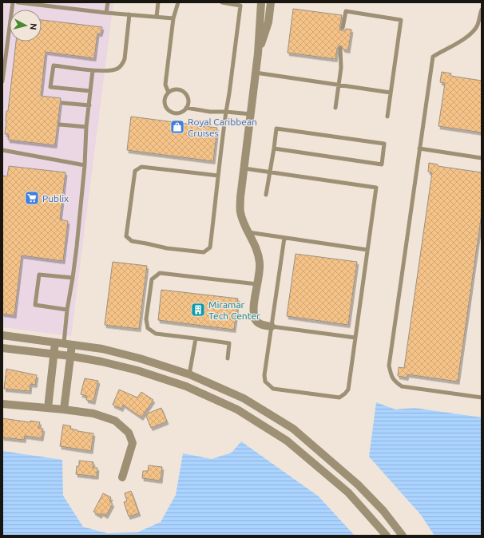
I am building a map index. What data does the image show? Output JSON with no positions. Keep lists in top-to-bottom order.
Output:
{
  "places": {
    "shop": ["Royal Caribbean Cruises"],
    "supermarket": ["Publix"],
    "building": ["Miramar Tech Center"]
  },
  "north": "right"
}
